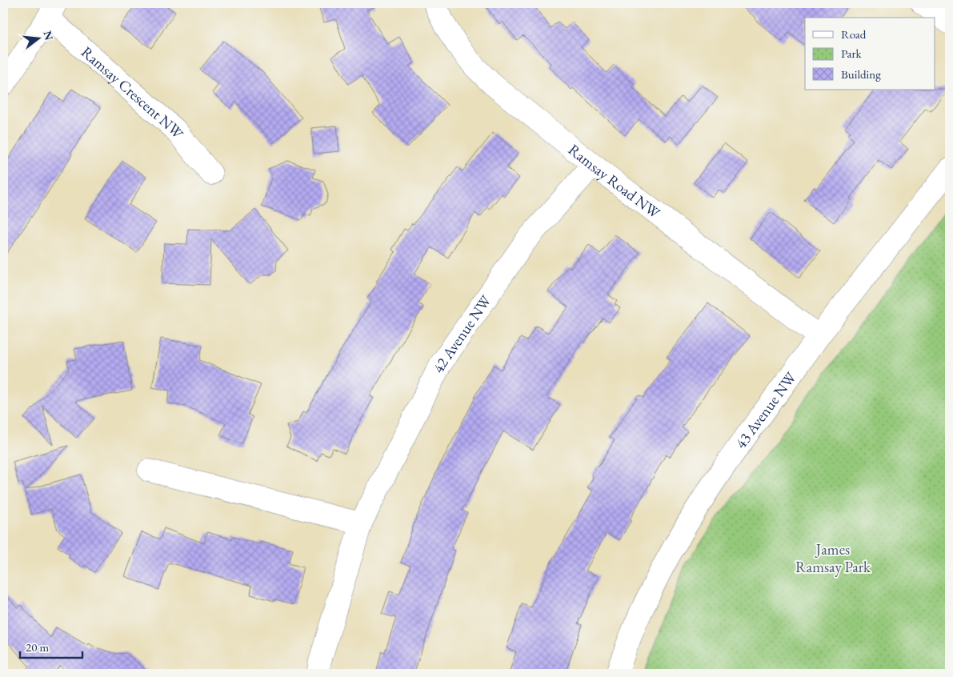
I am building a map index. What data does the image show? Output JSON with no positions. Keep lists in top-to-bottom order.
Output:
{
  "streets": {
    "street": [
      "Ramsay Crescent NW",
      "Ramsay Road NW",
      "42 Avenue NW",
      "43 Avenue NW"
    ]
  },
  "crossings": [
    ["Ramsay Road NW", "42 Avenue NW"],
    ["Ramsay Road NW", "43 Avenue NW"]
  ],
  "parks": ["James Ramsay Park"],
  "legend": ["Road", "Park", "Building"],
  "scale_bar": "20 m",
  "north": "right"
}
